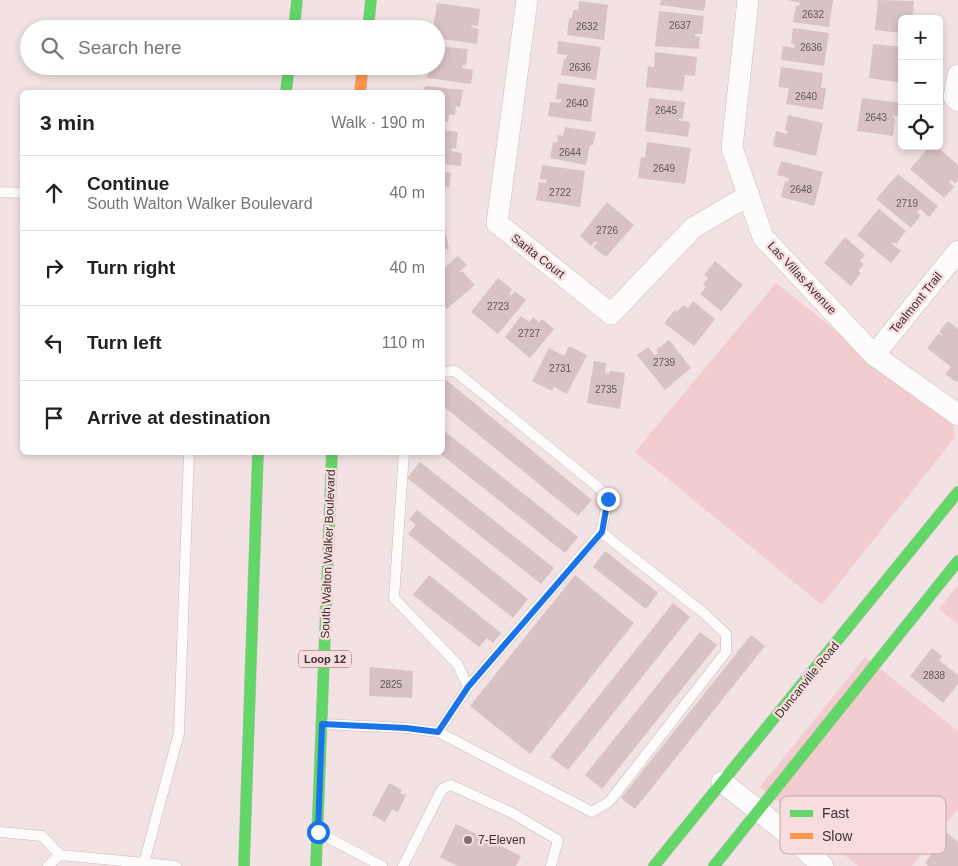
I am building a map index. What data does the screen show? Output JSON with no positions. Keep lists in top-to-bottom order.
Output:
{
  "streets": {
    "main road": ["South Walton Walker Boulevard", "Loop 12", "Duncanville Road"],
    "street": ["Sarita Court", "Las Villas Avenue", "Tealmont Trail"]
  },
  "crossings": [
    ["Sarita Court", "Las Villas Avenue"],
    ["Las Villas Avenue", "Tealmont Trail"]
  ],
  "places": ["7-Eleven"],
  "house_numbers": [
    "2632",
    "2637",
    "2632",
    "2636",
    "2636",
    "2640",
    "2640",
    "2645",
    "2643",
    "2644",
    "2649",
    "2648",
    "2722",
    "2719",
    "2726",
    "2723",
    "2727",
    "2739",
    "2731",
    "2735",
    "2838",
    "2825"
  ],
  "legend": ["Fast", "Slow"],
  "page": {
    "map_buttons": ["+", "−"],
    "search": "Search here",
    "heading": ["3 min", "Walk · 190 m"],
    "list": [
      ["Continue", "South Walton Walker Boulevard", "40 m"],
      ["Turn right", "40 m"],
      ["Turn left", "110 m"],
      "Arrive at destination"
    ]
  }
}
